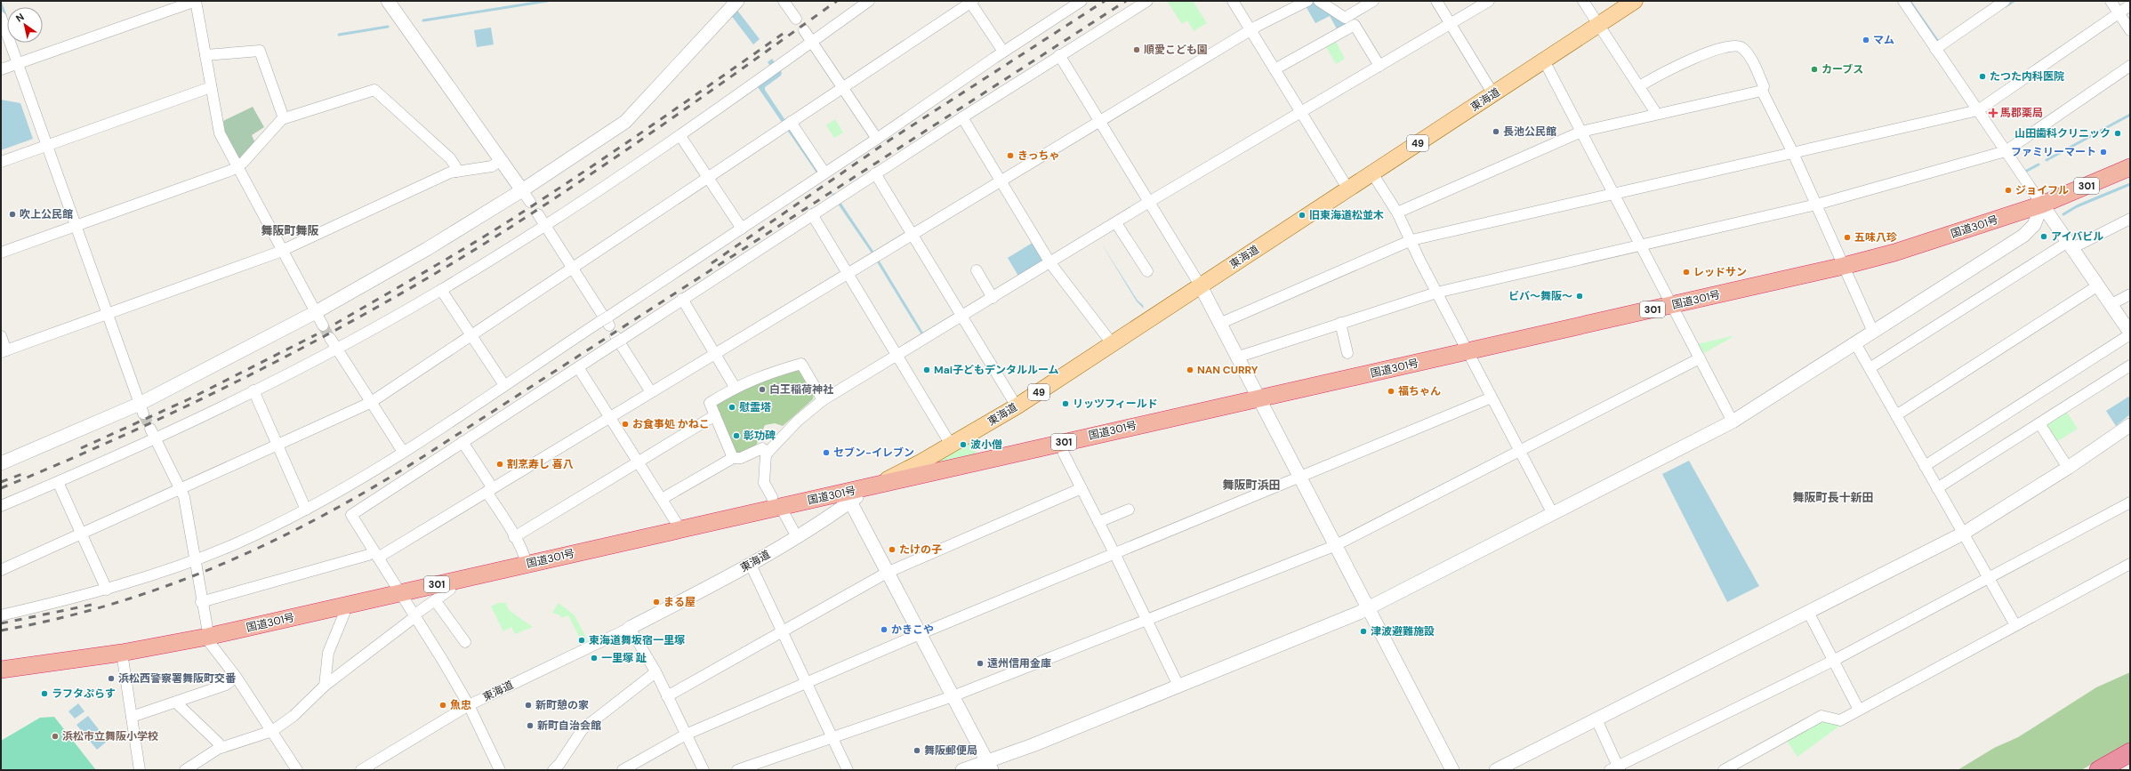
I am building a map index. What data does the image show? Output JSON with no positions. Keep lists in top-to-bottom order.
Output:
{
  "streets": {
    "highway": ["301", "国道301号"],
    "main road": ["東海道", "49"]
  },
  "crossings": [
    ["東海道", "国道301号"]
  ],
  "districts": ["舞阪町舞阪", "舞阪町浜田", "舞阪町長十新田"],
  "places": {
    "other": [
      "マム",
      "順愛こども園",
      "カーブス",
      "たつた内科医院",
      "長池公民館",
      "山田歯科クリニック",
      "ファミリーマート",
      "きっちゃ",
      "ジョイフル",
      "吹上公民館",
      "旧東海道松並木",
      "アイバビル",
      "五味八珍",
      "レッドサン",
      "ビバ～舞阪～",
      "Mai子どもデンタルルーム",
      "NAN CURRY",
      "白王稲荷神社",
      "福ちゃん",
      "リッツフィールド",
      "慰霊塔",
      "お食事処 かねこ",
      "彰功碑",
      "波小僧",
      "セブン-イレブン",
      "割烹寿し 喜八",
      "たけの子",
      "まる屋",
      "かきこや",
      "津波避難施設",
      "東海道舞坂宿一里塚",
      "一里塚 趾",
      "遠州信用金庫",
      "浜松西警察署舞阪町交番",
      "ラフタぷらす",
      "魚忠",
      "新町憩の家",
      "新町自治会館",
      "浜松市立舞阪小学校",
      "舞阪郵便局"
    ],
    "health": ["馬郡薬局"]
  },
  "north": "top left"
}
